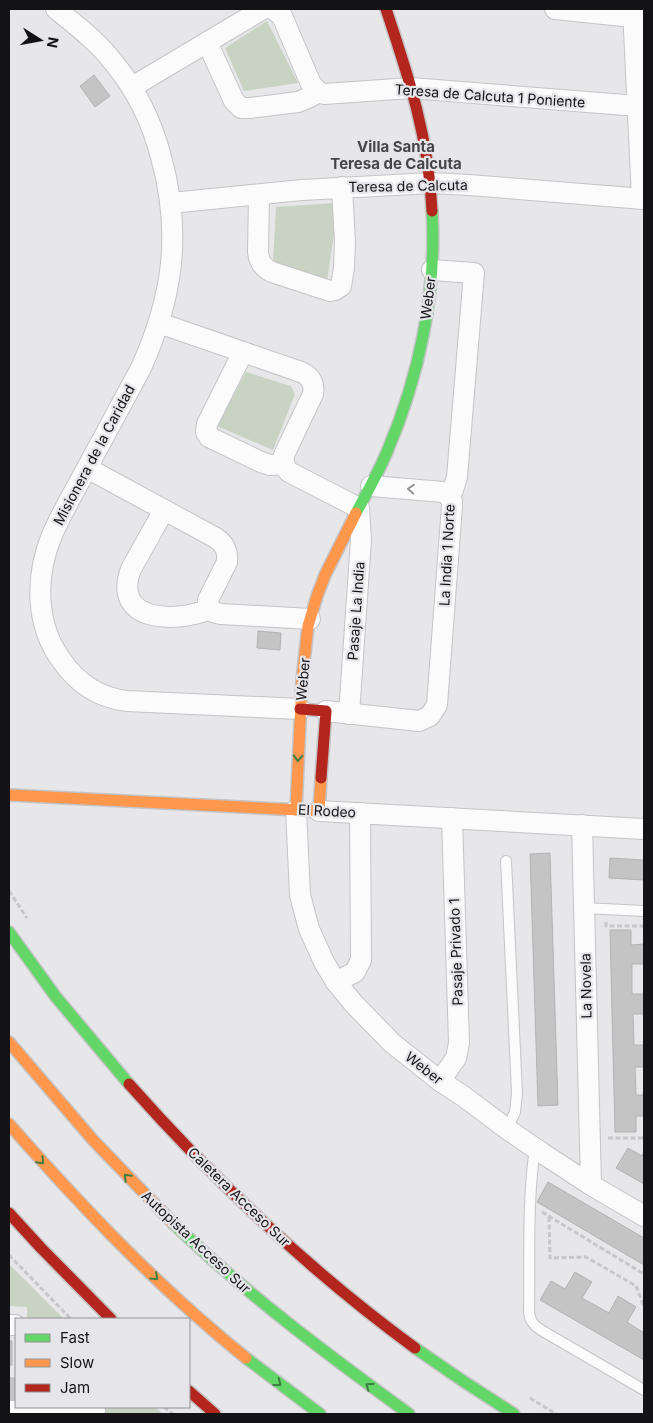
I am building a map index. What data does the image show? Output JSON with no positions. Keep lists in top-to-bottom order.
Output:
{
  "streets": {
    "main road": [
      "Weber",
      "Misionera de la Caridad",
      "El Rodeo",
      "Caletera Acceso Sur",
      "Autopista Acceso Sur"
    ],
    "street": [
      "Teresa de Calcuta 1 Poniente",
      "Teresa de Calcuta",
      "La India 1 Norte",
      "Pasaje La India",
      "Pasaje Privado 1",
      "La Novela"
    ]
  },
  "crossings": [
    ["Teresa de Calcuta 1 Poniente", "Weber"],
    ["Teresa de Calcuta", "Weber"],
    ["Teresa de Calcuta", "Misionera de la Caridad"],
    ["Weber", "Misionera de la Caridad"],
    ["Weber", "La India 1 Norte"],
    ["Weber", "Pasaje La India"],
    ["Weber", "El Rodeo"],
    ["Weber", "Pasaje Privado 1"],
    ["Weber", "La Novela"],
    ["La India 1 Norte", "Pasaje La India"],
    ["El Rodeo", "Pasaje Privado 1"],
    ["El Rodeo", "La Novela"]
  ],
  "districts": ["Villa Santa Teresa de Calcuta"],
  "legend": ["Fast", "Slow", "Jam"],
  "north": "right"
}
